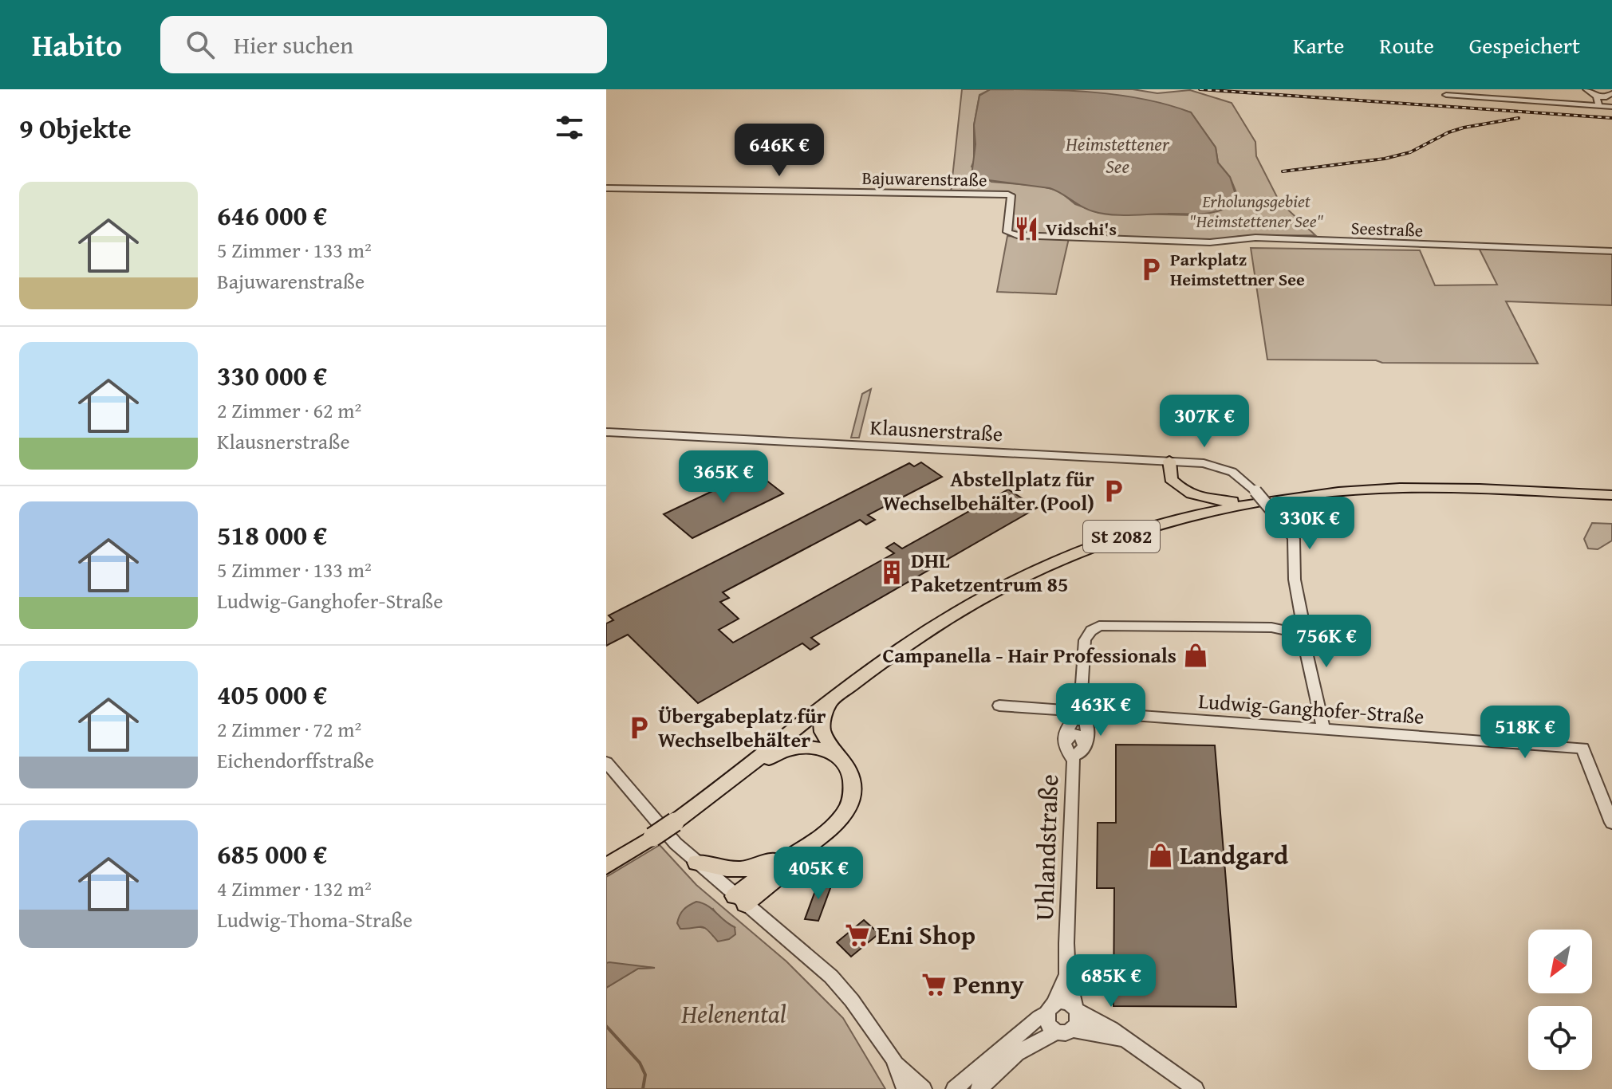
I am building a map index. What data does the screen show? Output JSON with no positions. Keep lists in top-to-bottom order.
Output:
{
  "streets": {
    "main road": ["St 2082"],
    "street": [
      "Bajuwarenstraße",
      "Seestraße",
      "Klausnerstraße",
      "Ludwig-Ganghofer-Straße",
      "Uhlandstraße"
    ]
  },
  "crossings": [
    ["Bajuwarenstraße", "Seestraße"],
    ["Ludwig-Ganghofer-Straße", "Uhlandstraße"]
  ],
  "water": ["Heimstettener See"],
  "parks": ["Erholungsgebiet \"Heimstettener See\"", "Helenental"],
  "places": {
    "restaurant": ["Vidschi's"],
    "parking": ["Parkplatz Heimstettner See", "Abstellplatz für Wechselbehälter (Pool)", "Übergabeplatz für Wechselbehälter"],
    "building": ["DHL Paketzentrum 85"],
    "shop": ["Campanella - Hair Professionals", "Landgard"],
    "supermarket": ["Eni Shop", "Penny"]
  },
  "north": "bottom left",
  "page": {
    "header": "Habito",
    "search": "Hier suchen",
    "nav": ["Karte", "Route", "Gespeichert"],
    "heading": "9 Objekte",
    "price": [
      "646K €",
      "307K €",
      "365K €",
      "330K €",
      "756K €",
      "463K €",
      "518K €",
      "405K €",
      "685K €"
    ],
    "list": [
      {
        "name": "646 000 €",
        "note": "5 Zimmer · 133 m² · Bajuwarenstraße"
      },
      {
        "name": "330 000 €",
        "note": "2 Zimmer · 62 m² · Klausnerstraße"
      },
      {
        "name": "518 000 €",
        "note": "5 Zimmer · 133 m² · Ludwig-Ganghofer-Straße"
      },
      {
        "name": "405 000 €",
        "note": "2 Zimmer · 72 m² · Eichendorffstraße"
      },
      {
        "name": "685 000 €",
        "note": "4 Zimmer · 132 m² · Ludwig-Thoma-Straße"
      }
    ]
  }
}
